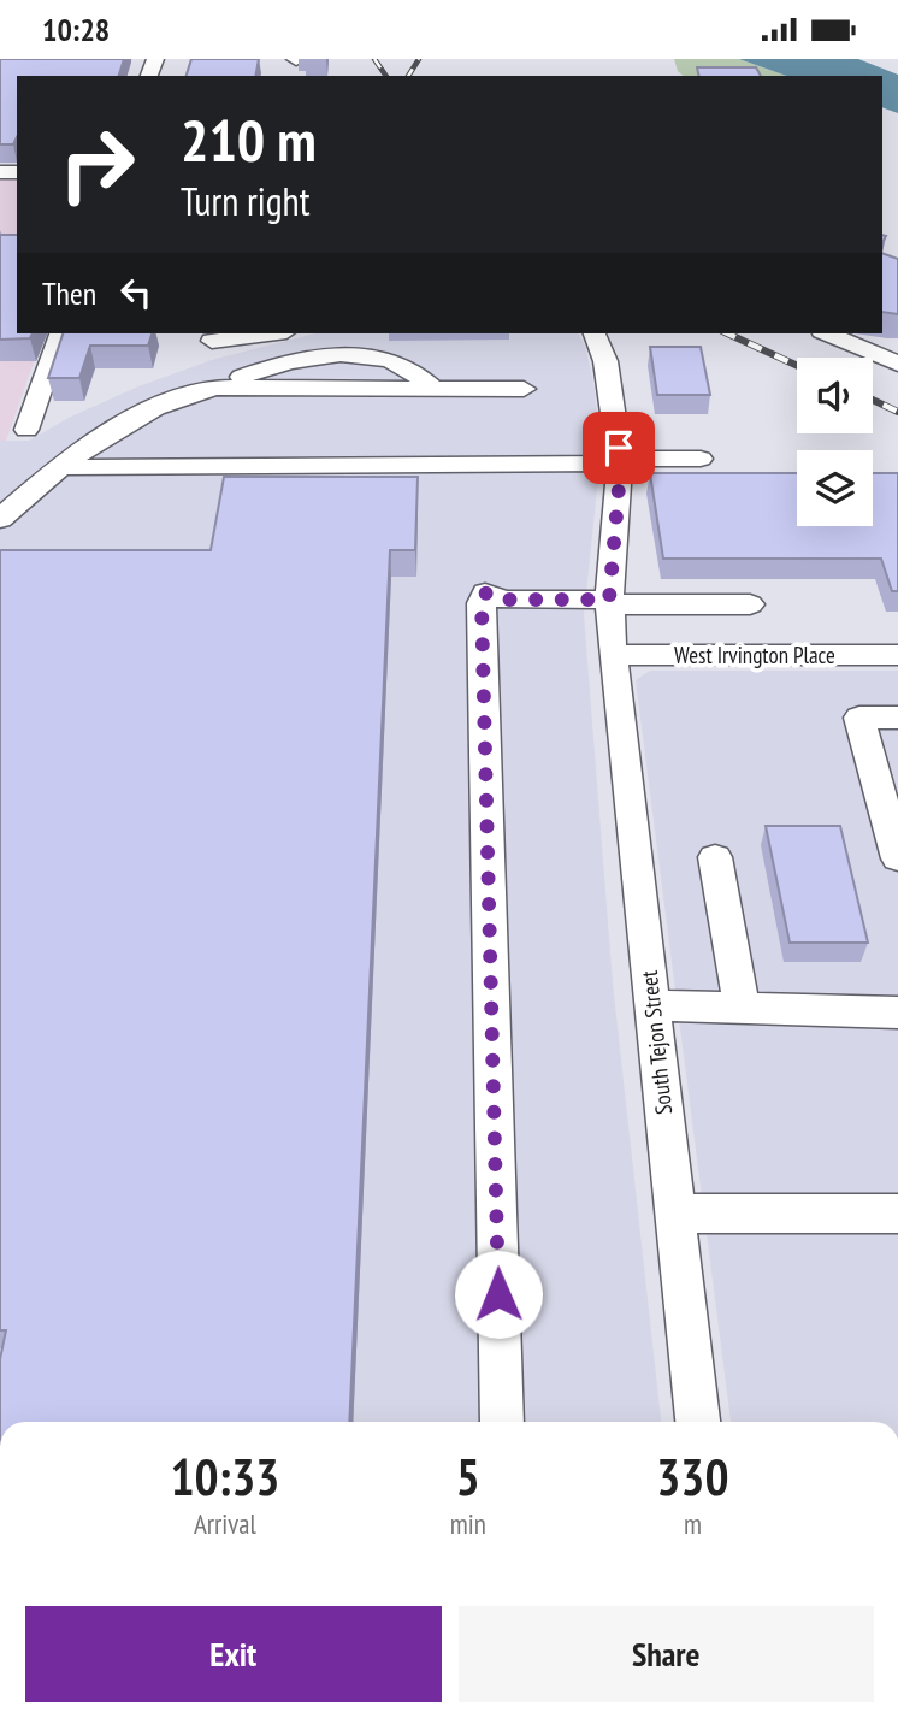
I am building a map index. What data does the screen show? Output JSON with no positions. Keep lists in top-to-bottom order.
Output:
{
  "streets": {
    "street": ["West Irvington Place", "South Tejon Street"]
  },
  "crossings": [
    ["West Irvington Place", "South Tejon Street"]
  ],
  "page": {
    "status": "10:28",
    "turn": ["210 m", "Turn right"],
    "then": "Then",
    "eta": [
      "10:33",
      "Arrival",
      "5",
      "min",
      "330",
      "m"
    ],
    "buttons": ["Exit", "Share"]
  }
}
